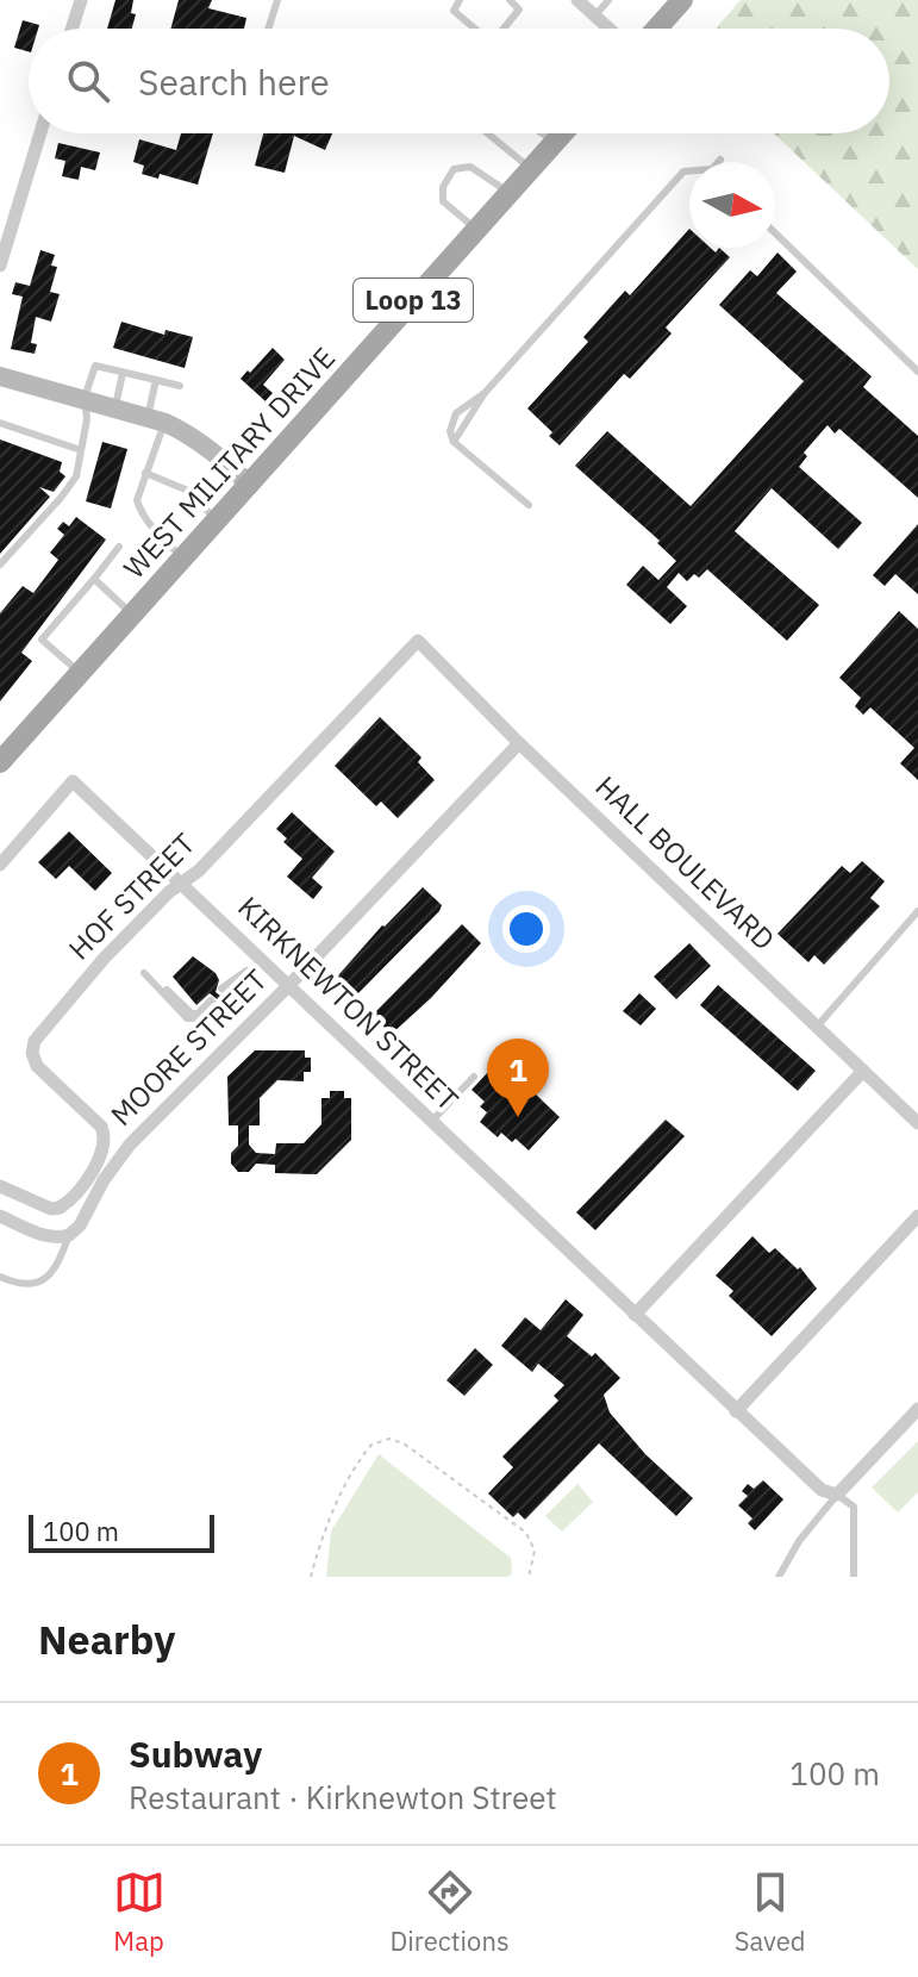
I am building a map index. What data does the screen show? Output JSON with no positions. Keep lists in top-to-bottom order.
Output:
{
  "streets": {
    "main road": ["Loop 13", "WEST MILITARY DRIVE"],
    "street": [
      "HALL BOULEVARD",
      "HOF STREET",
      "KIRKNEWTON STREET",
      "MOORE STREET"
    ]
  },
  "crossings": [
    ["HALL BOULEVARD", "HOF STREET"],
    ["HALL BOULEVARD", "MOORE STREET"],
    ["HOF STREET", "KIRKNEWTON STREET"],
    ["KIRKNEWTON STREET", "MOORE STREET"]
  ],
  "scale_bar": "100 m",
  "north": "right",
  "page": {
    "search": "Search here",
    "pins": "1",
    "scale": "100 m",
    "heading": "Nearby",
    "list": [
      {
        "mark": "1",
        "name": "Subway",
        "note": "Restaurant · Kirknewton Street",
        "value": "100 m"
      }
    ],
    "nav": ["Map", "Directions", "Saved"]
  }
}
